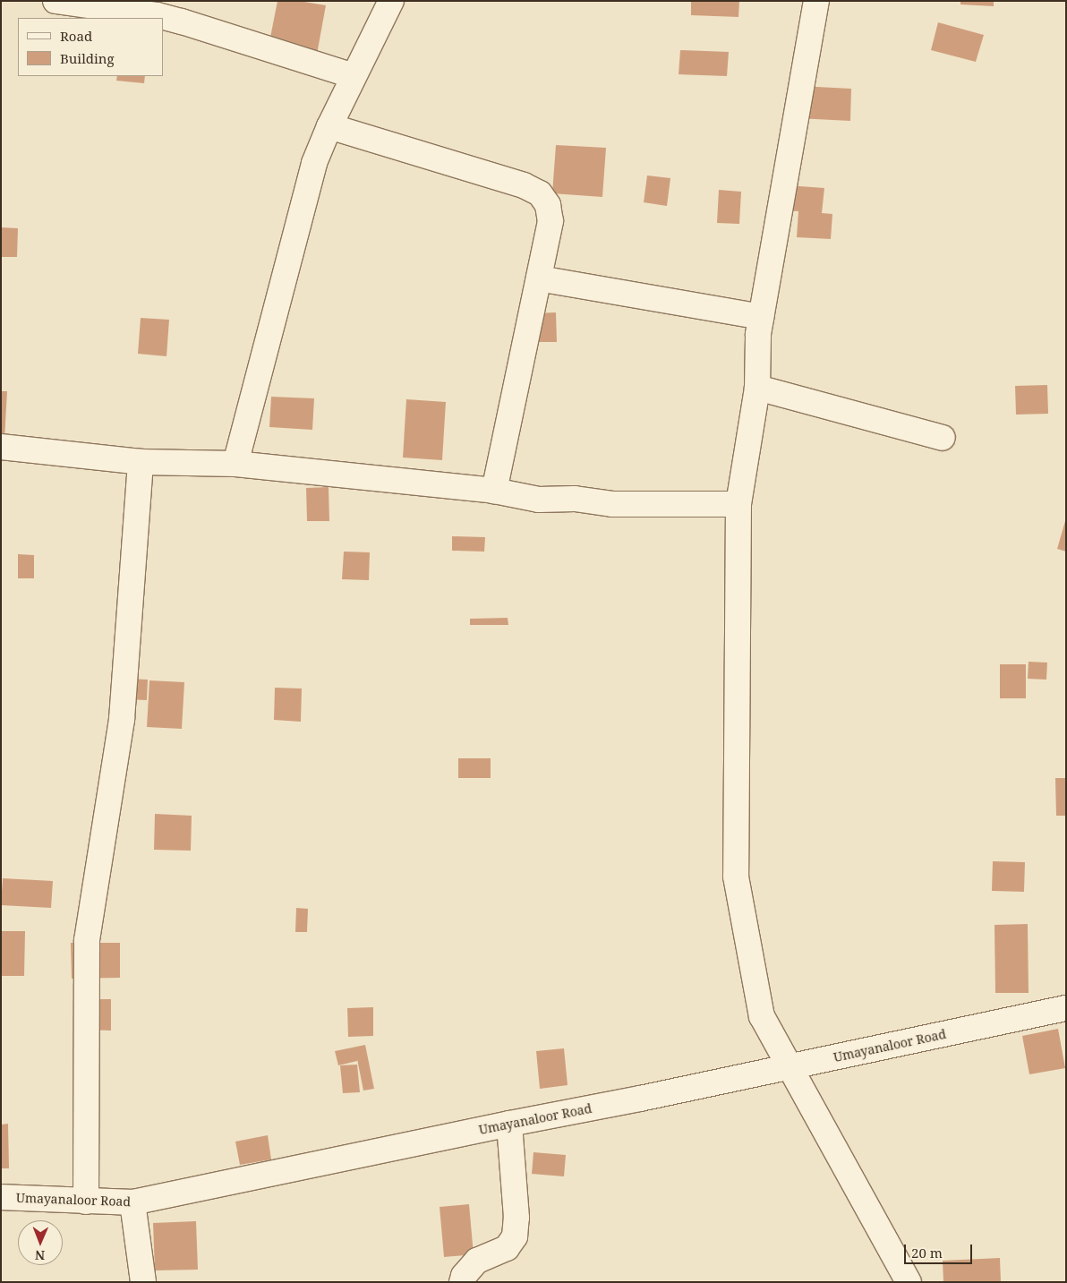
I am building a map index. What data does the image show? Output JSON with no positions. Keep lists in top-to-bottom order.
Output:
{
  "streets": {
    "street": ["Umayanaloor Road"]
  },
  "legend": ["Road", "Building"],
  "scale_bar": "20 m",
  "north": "bottom"
}
